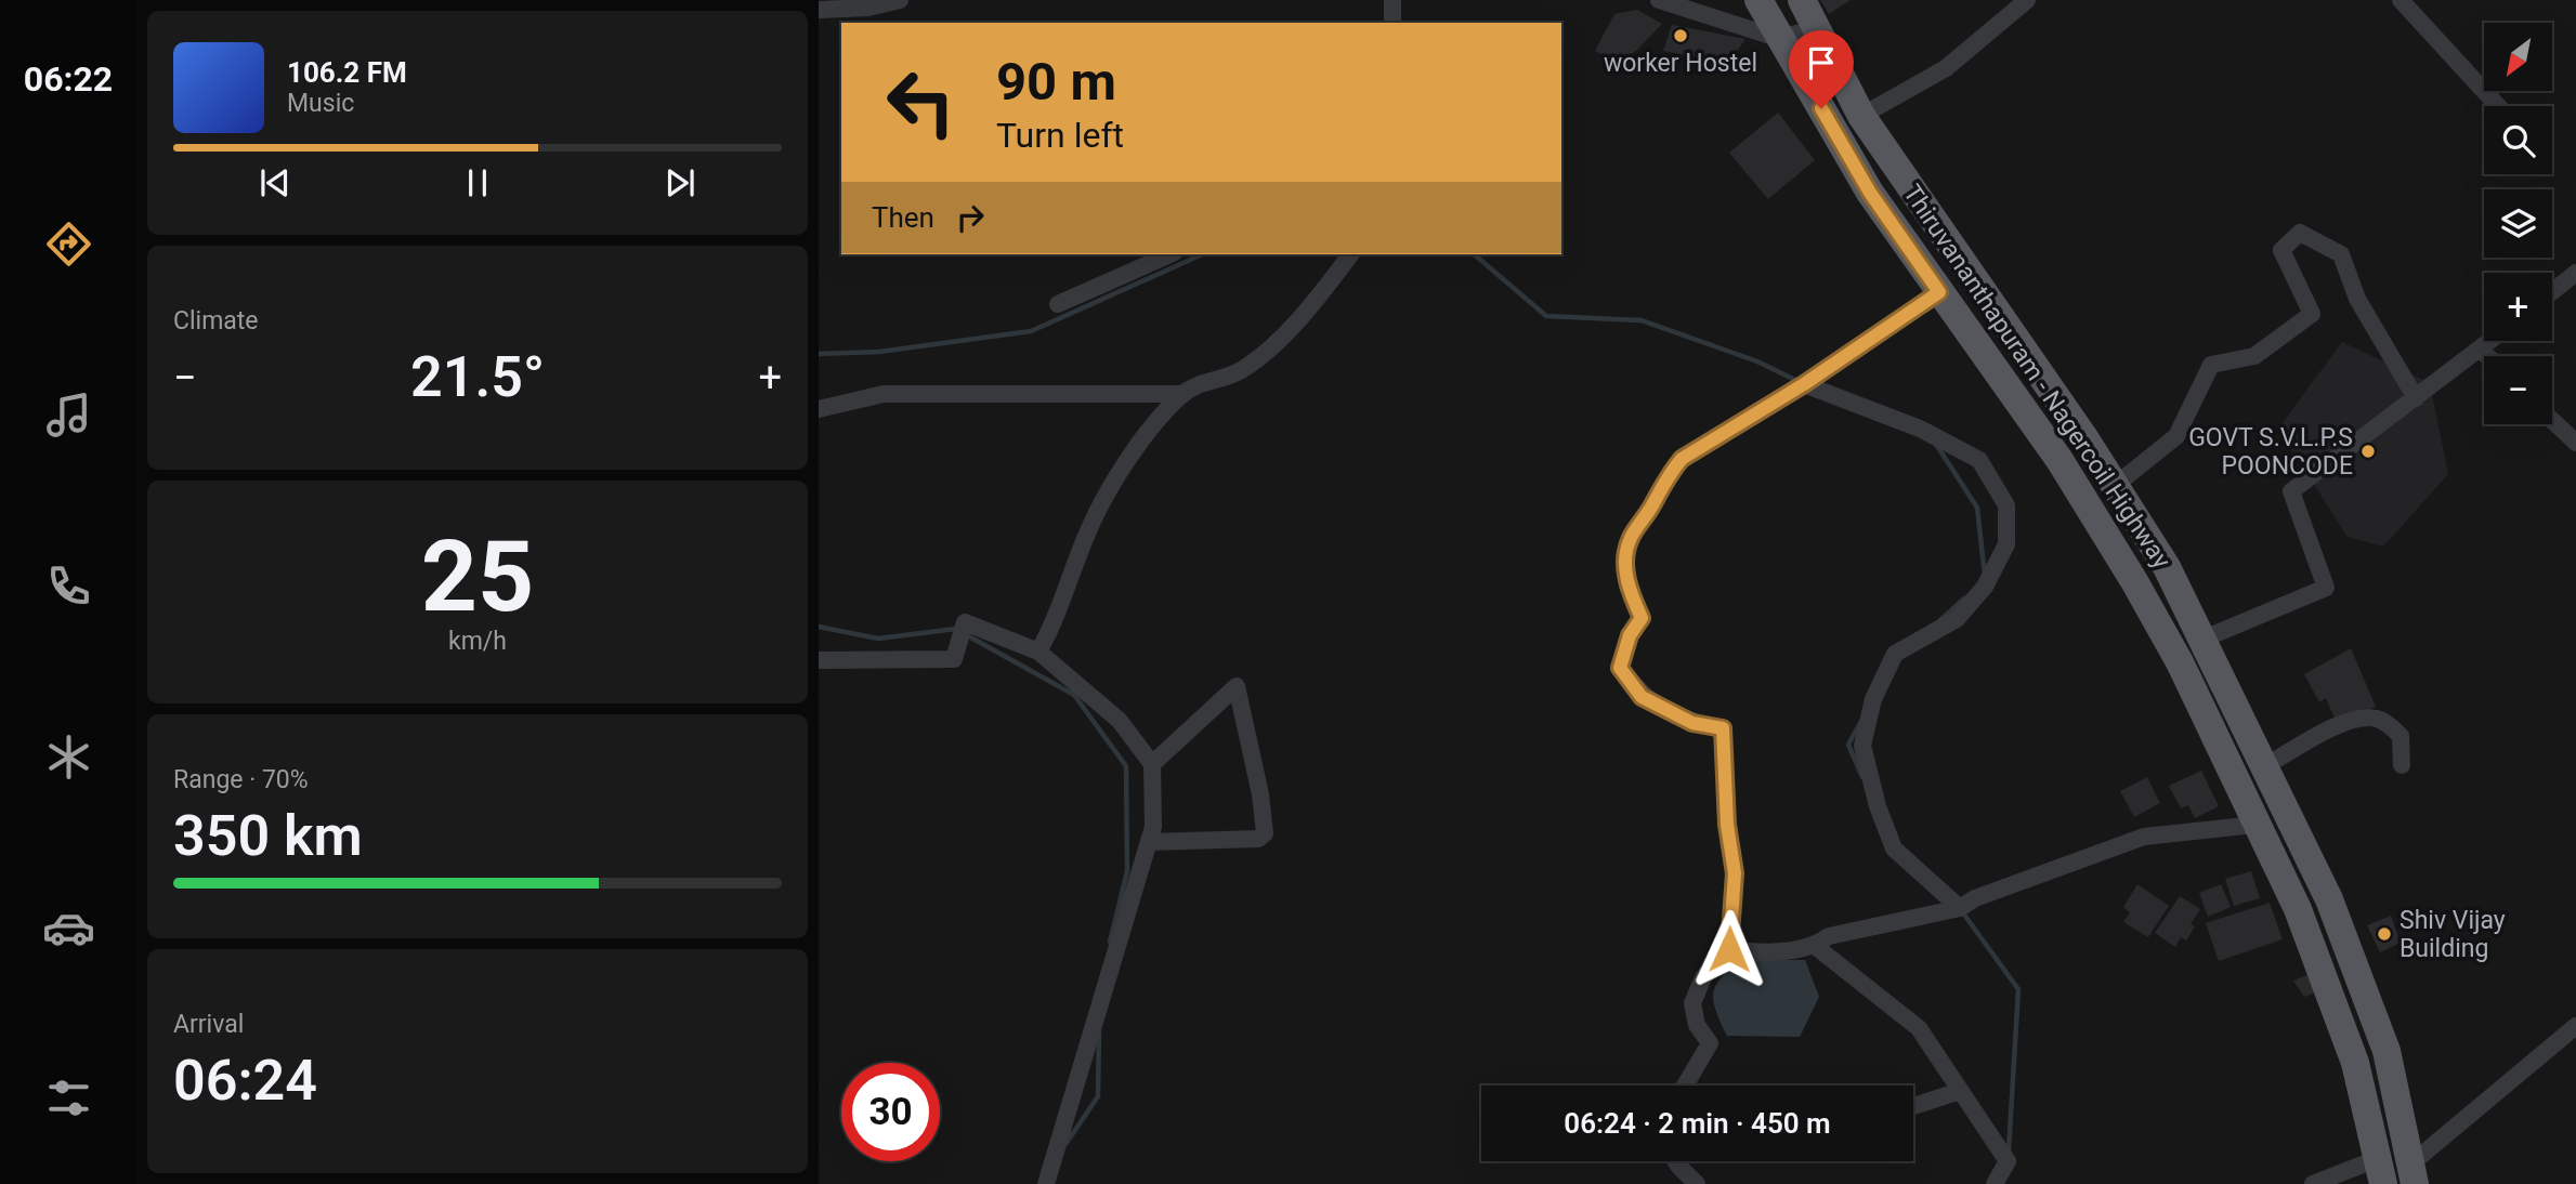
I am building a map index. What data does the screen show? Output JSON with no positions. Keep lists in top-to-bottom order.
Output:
{
  "streets": {
    "main road": ["Thiruvananthapuram - Nagercoil Highway"]
  },
  "places": ["worker Hostel", "GOVT S.V.L.P.S POONCODE", "Shiv Vijay Building"],
  "north": "bottom left",
  "page": {
    "tabs": "06:22",
    "map_buttons": ["+", "−"],
    "turn": ["90 m", "Turn left"],
    "song": ["106.2 FM", "Music"],
    "then": "Then",
    "tile": [
      "Climate",
      ["25", "km/h"],
      ["Range · 70%", "350 km"],
      ["Arrival", "06:24"]
    ],
    "heat": ["−", "21.5°", "+"],
    "limit": "30",
    "trip": "06:24 · 2 min · 450 m"
  }
}
